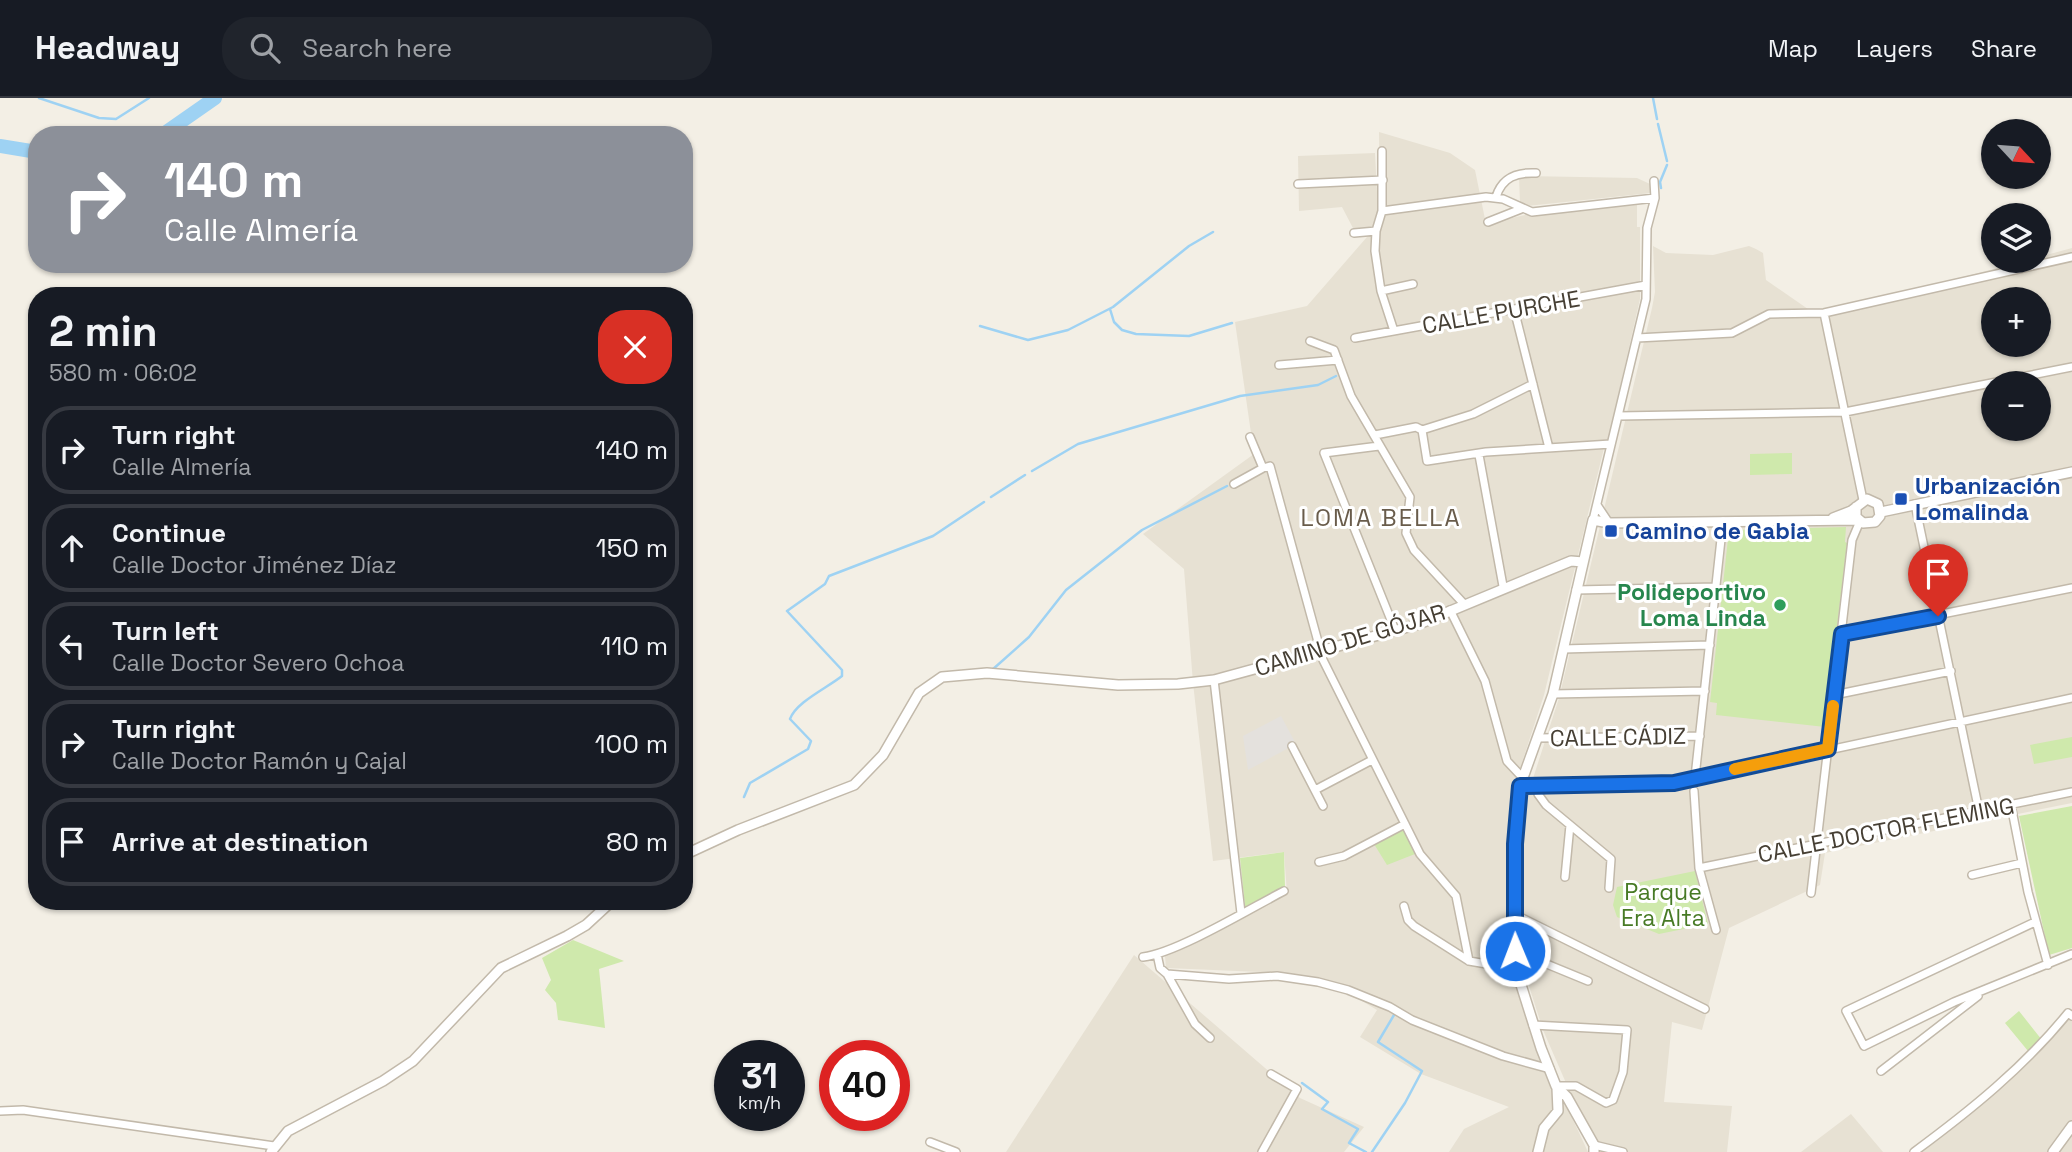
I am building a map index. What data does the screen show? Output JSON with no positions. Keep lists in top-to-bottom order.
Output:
{
  "streets": {
    "street": [
      "CALLE PURCHE",
      "CAMINO DE GÓJAR",
      "CALLE CÁDIZ",
      "CALLE DOCTOR FLEMING"
    ]
  },
  "districts": ["LOMA BELLA"],
  "parks": ["Parque Era Alta"],
  "places": {
    "transit": ["Urbanización Lomalinda", "Camino de Gabia"],
    "other": ["Polideportivo Loma Linda"]
  },
  "north": "bottom right",
  "page": {
    "header": "Headway",
    "search": "Search here",
    "nav": ["Map", "Layers", "Share"],
    "map_buttons": ["+", "−"],
    "turn": ["140 m", "Calle Almería"],
    "heading": ["2 min", "580 m · 06:02"],
    "list": [
      {
        "name": "Turn right",
        "note": "Calle Almería",
        "value": "140 m"
      },
      {
        "name": "Continue",
        "note": "Calle Doctor Jiménez Díaz",
        "value": "150 m"
      },
      {
        "name": "Turn left",
        "note": "Calle Doctor Severo Ochoa",
        "value": "110 m"
      },
      {
        "name": "Turn right",
        "note": "Calle Doctor Ramón y Cajal",
        "value": "100 m"
      },
      {
        "name": "Arrive at destination",
        "value": "80 m"
      }
    ],
    "speed": "31 km/h",
    "limit": "40"
  }
}
